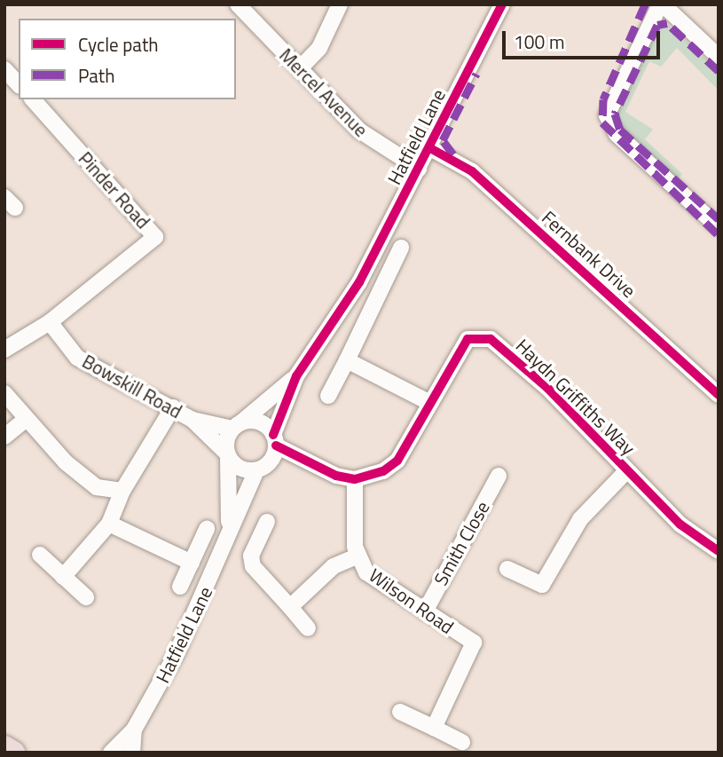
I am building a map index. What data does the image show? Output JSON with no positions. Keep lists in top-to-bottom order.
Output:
{
  "streets": {
    "street": [
      "Mercel Avenue",
      "Hatfield Lane",
      "Pinder Road",
      "Fernbank Drive",
      "Bowskill Road",
      "Haydn Griffiths Way",
      "Smith Close",
      "Wilson Road"
    ]
  },
  "crossings": [
    ["Mercel Avenue", "Hatfield Lane"],
    ["Hatfield Lane", "Fernbank Drive"],
    ["Hatfield Lane", "Bowskill Road"],
    ["Pinder Road", "Bowskill Road"],
    ["Haydn Griffiths Way", "Wilson Road"],
    ["Smith Close", "Wilson Road"]
  ],
  "legend": ["Cycle path", "Path"],
  "scale_bar": "100 m"
}
